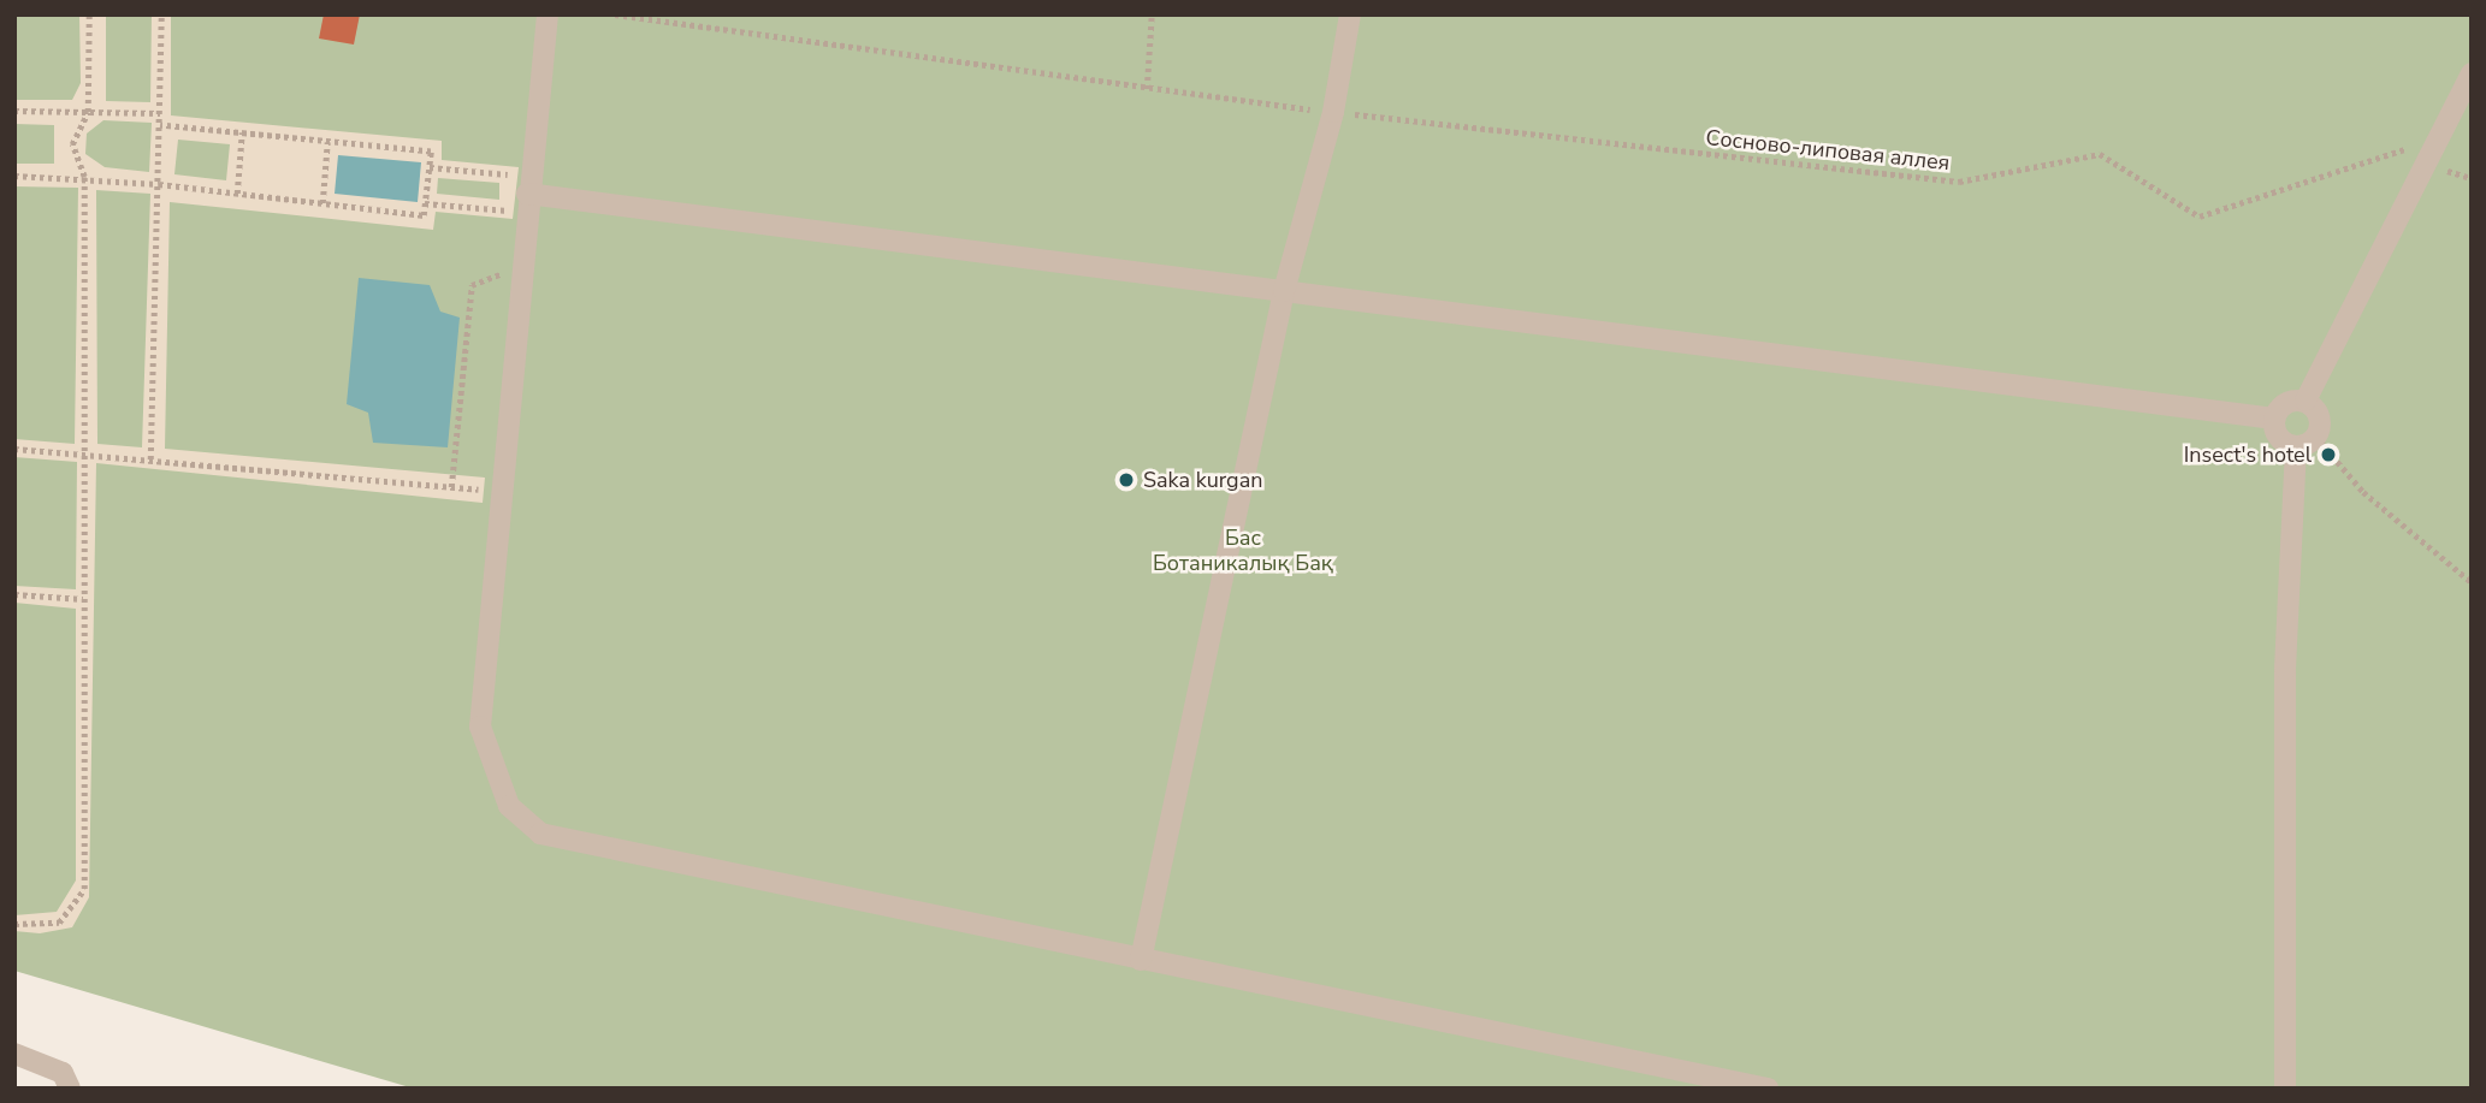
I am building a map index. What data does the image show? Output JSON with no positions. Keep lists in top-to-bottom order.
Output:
{
  "streets": {
    "path": ["Сосново-липовая аллея"]
  },
  "parks": ["Бас Ботаникалық Бақ"],
  "places": ["Insect's hotel", "Saka kurgan"]
}
